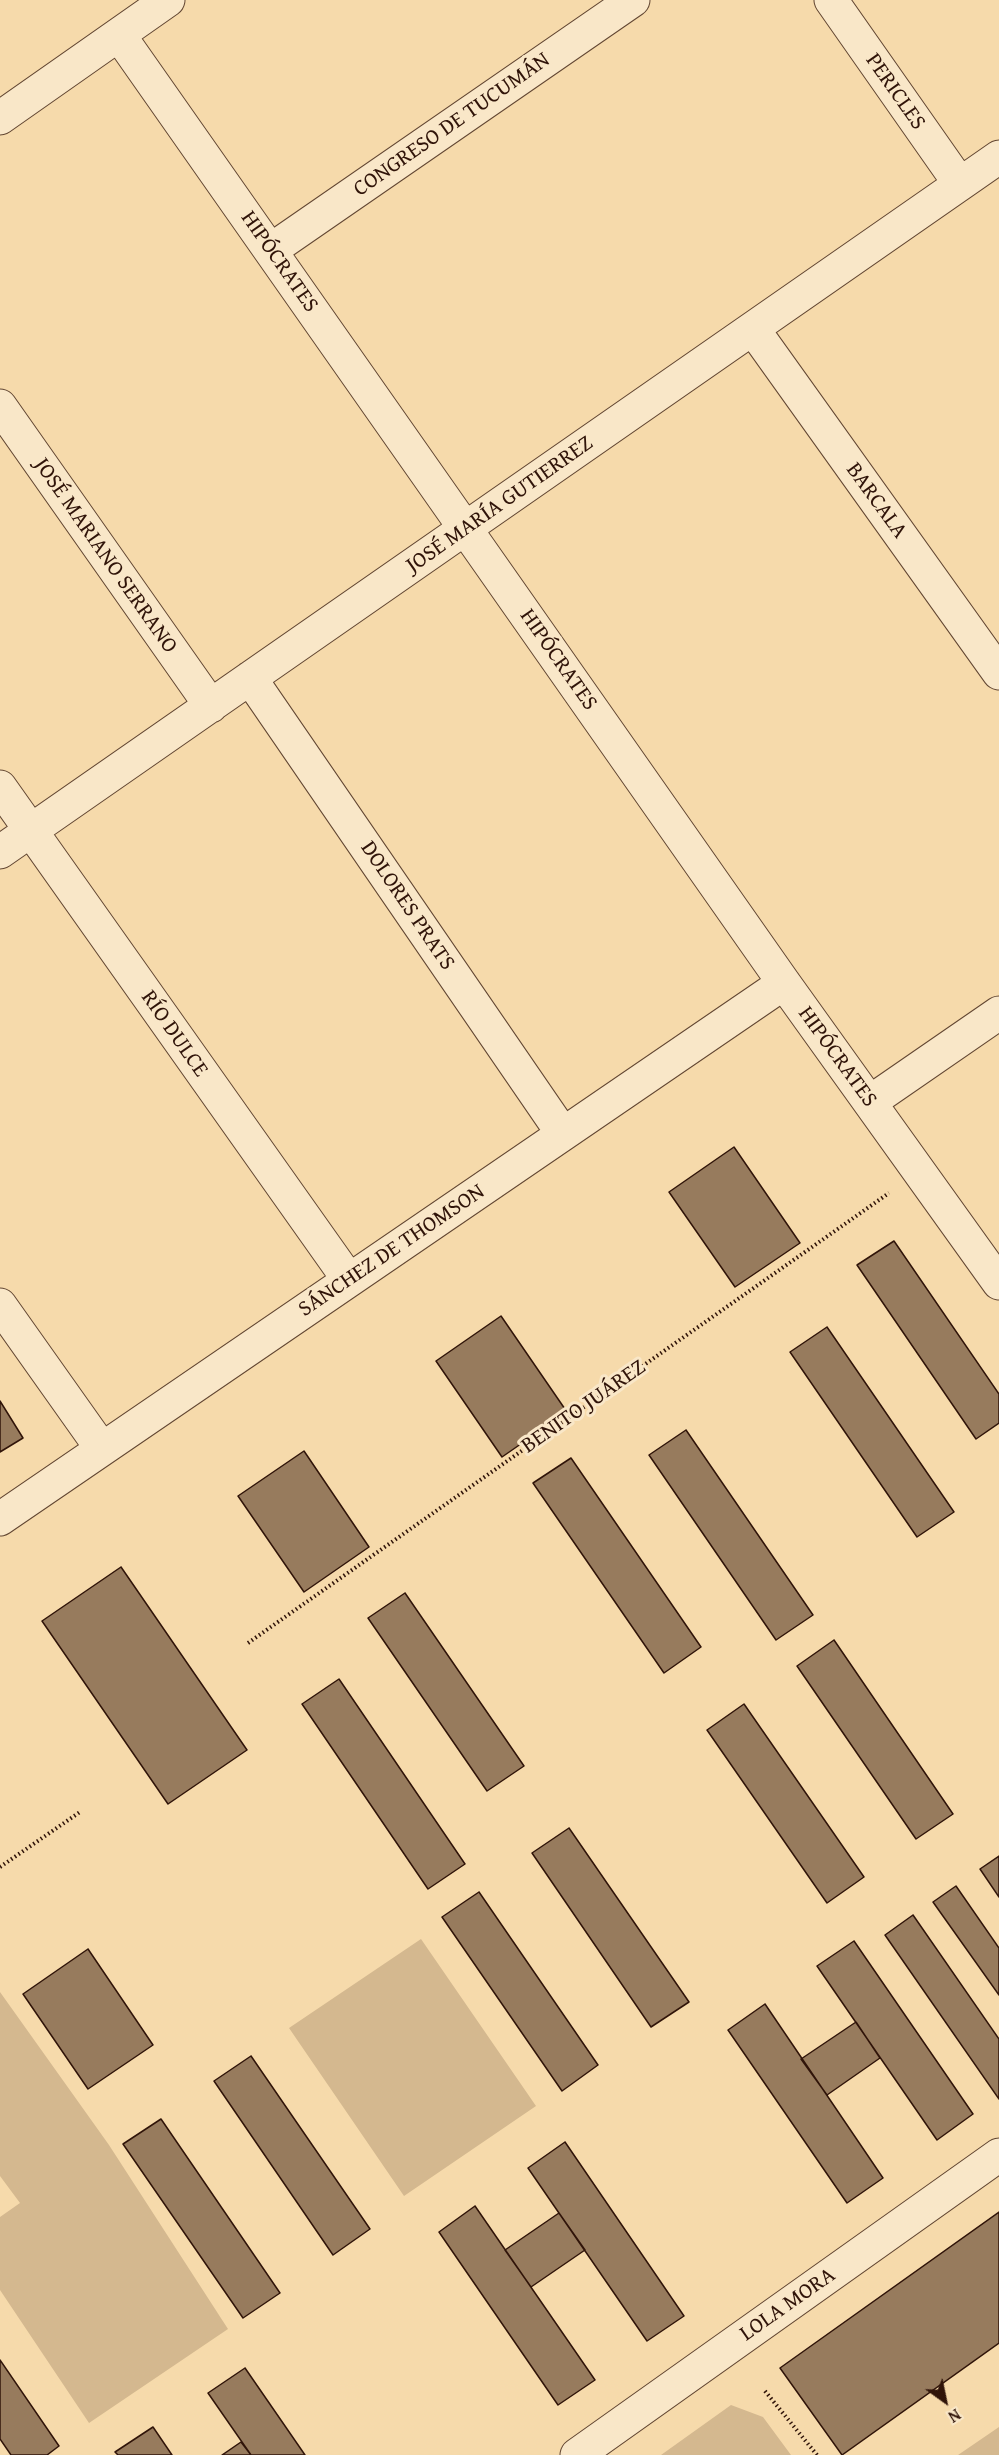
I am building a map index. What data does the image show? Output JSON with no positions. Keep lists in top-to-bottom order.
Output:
{
  "streets": {
    "street": [
      "PERICLES",
      "CONGRESO DE TUCUMÁN",
      "HIPÓCRATES",
      "BARCALA",
      "JOSÉ MARÍA GUTIERREZ",
      "JOSÉ MARIANO SERRANO",
      "DOLORES PRATS",
      "RÍO DULCE",
      "SÁNCHEZ DE THOMSON",
      "LOLA MORA"
    ],
    "path": ["BENITO JUÁREZ"]
  },
  "crossings": [
    ["PERICLES", "JOSÉ MARÍA GUTIERREZ"],
    ["CONGRESO DE TUCUMÁN", "HIPÓCRATES"],
    ["HIPÓCRATES", "JOSÉ MARÍA GUTIERREZ"],
    ["HIPÓCRATES", "SÁNCHEZ DE THOMSON"],
    ["HIPÓCRATES", "BENITO JUÁREZ"],
    ["BARCALA", "JOSÉ MARÍA GUTIERREZ"],
    ["JOSÉ MARÍA GUTIERREZ", "JOSÉ MARIANO SERRANO"],
    ["JOSÉ MARÍA GUTIERREZ", "DOLORES PRATS"],
    ["JOSÉ MARÍA GUTIERREZ", "RÍO DULCE"],
    ["DOLORES PRATS", "SÁNCHEZ DE THOMSON"],
    ["RÍO DULCE", "SÁNCHEZ DE THOMSON"]
  ],
  "north": "bottom right"
}
